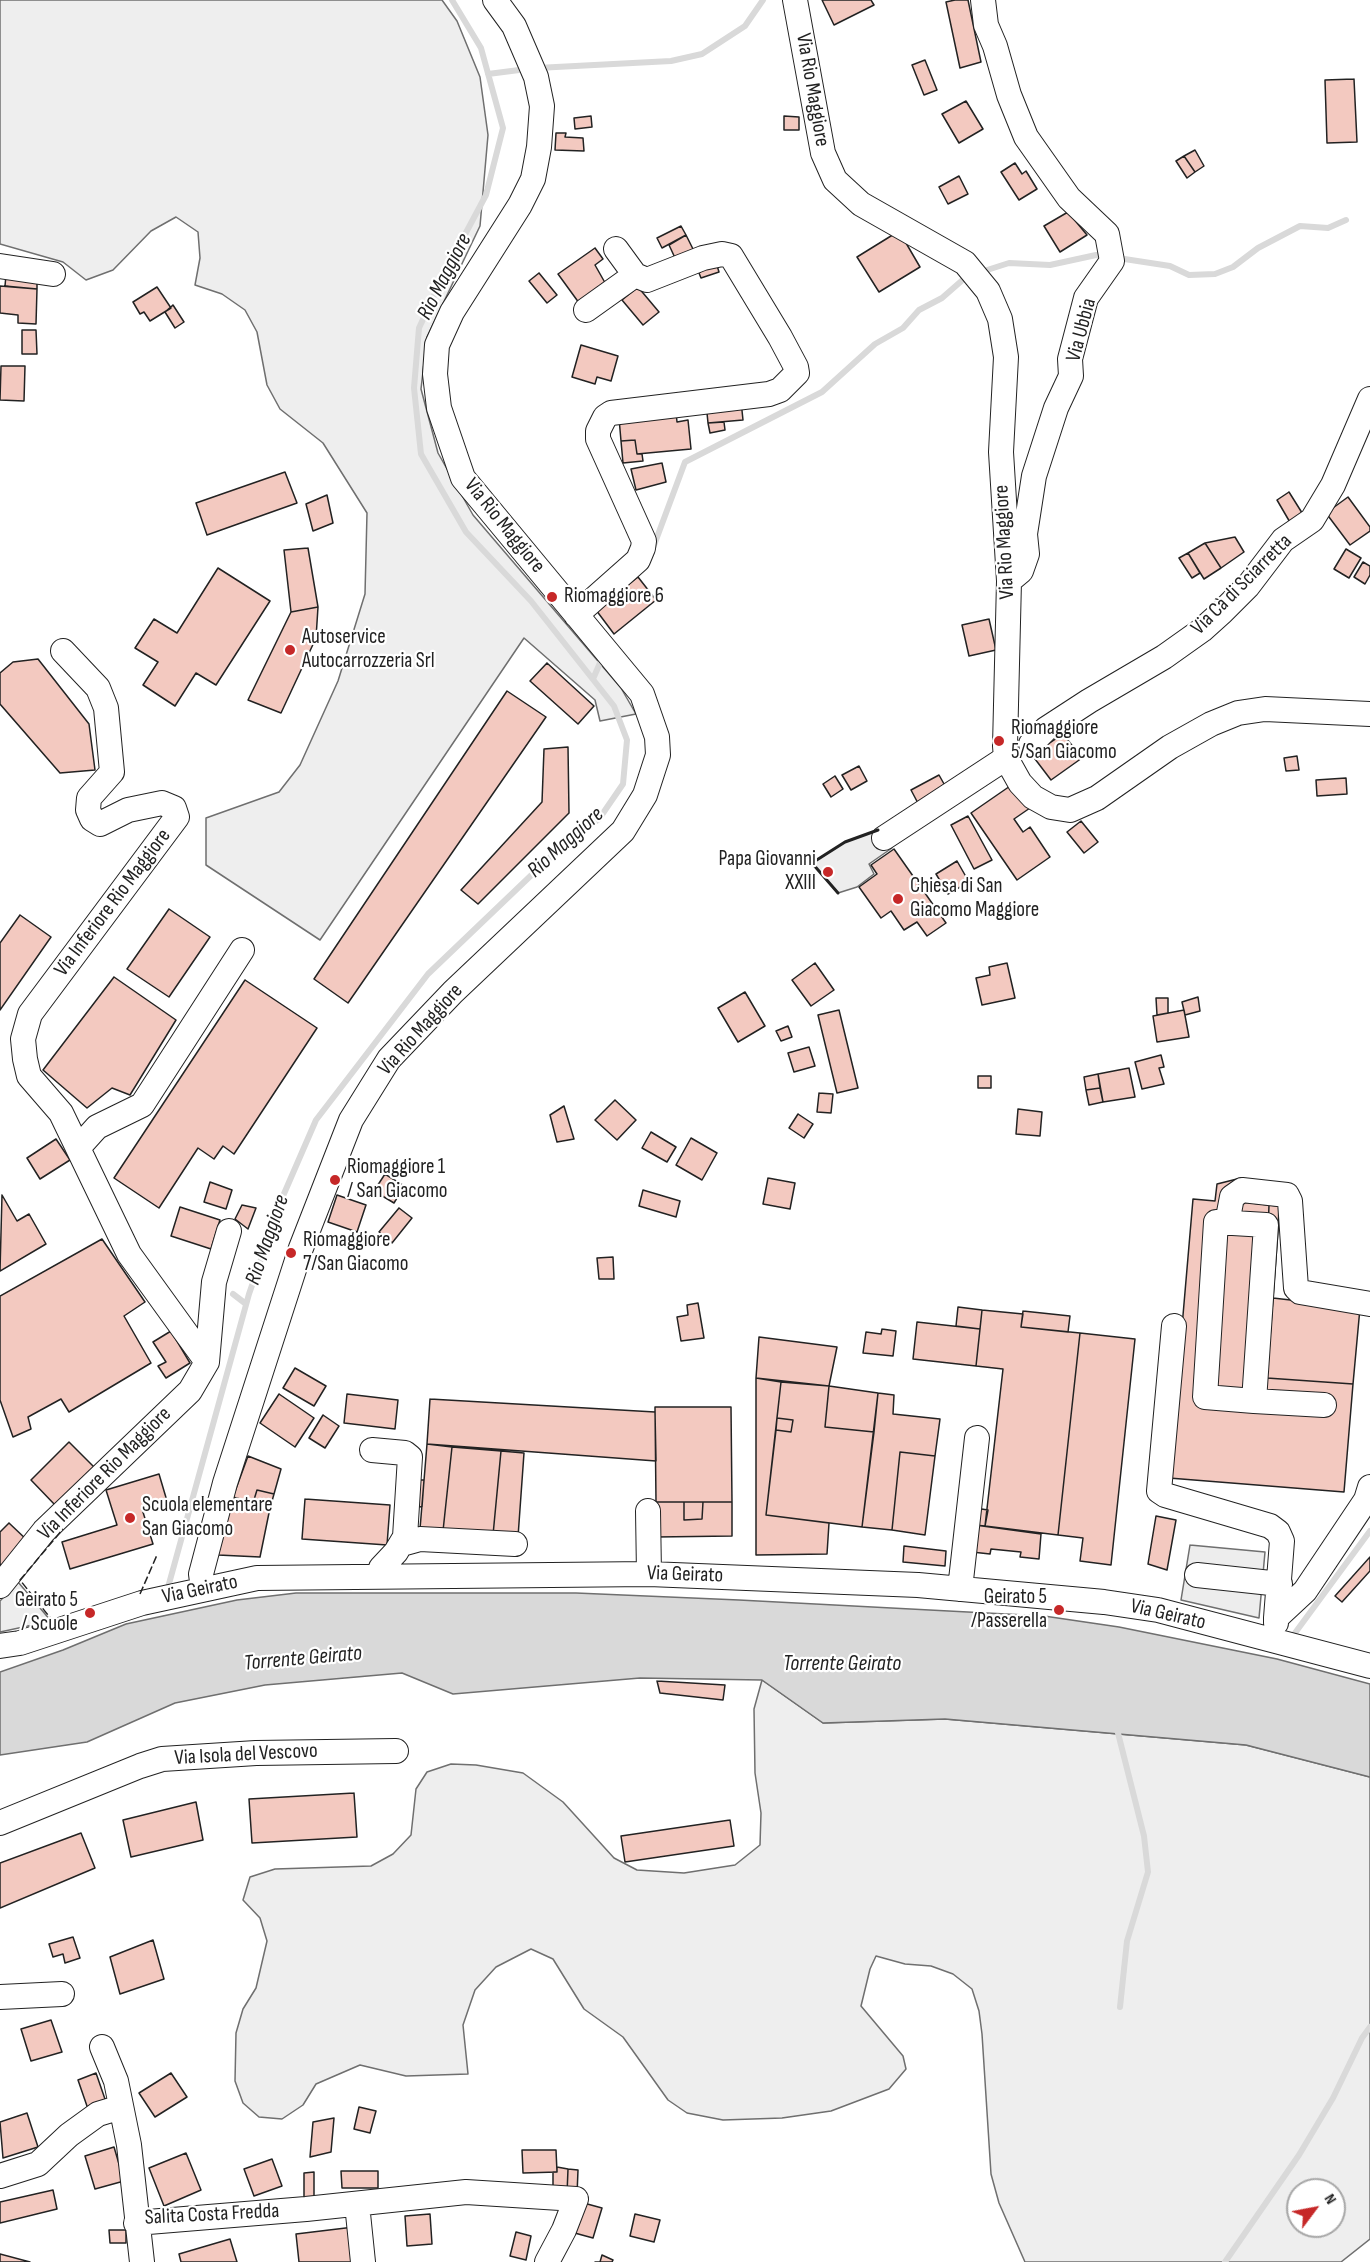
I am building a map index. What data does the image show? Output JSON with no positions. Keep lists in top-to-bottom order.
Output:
{
  "streets": {
    "street": [
      "Via Rio Maggiore",
      "Via Ubbia",
      "Via Cà di Sciarretta",
      "Via Inferiore Rio Maggiore",
      "Via Geirato",
      "Via Isola del Vescovo",
      "Salita Costa Fredda"
    ]
  },
  "crossings": [
    ["Via Rio Maggiore", "Via Ubbia"],
    ["Via Rio Maggiore", "Via Geirato"]
  ],
  "water": ["Rio Maggiore", "Torrente Geirato"],
  "places": [
    "Riomaggiore 6",
    "Autoservice Autocarrozzeria Srl",
    "Riomaggiore 5/San Giacomo",
    "Papa Giovanni XXIII",
    "Chiesa di San Giacomo Maggiore",
    "Riomaggiore 1 / San Giacomo",
    "Riomaggiore 7/San Giacomo",
    "Scuola elementare San Giacomo",
    "Geirato 5 /Passerella",
    "Geirato 5 / Scuole"
  ],
  "north": "top right"
}
